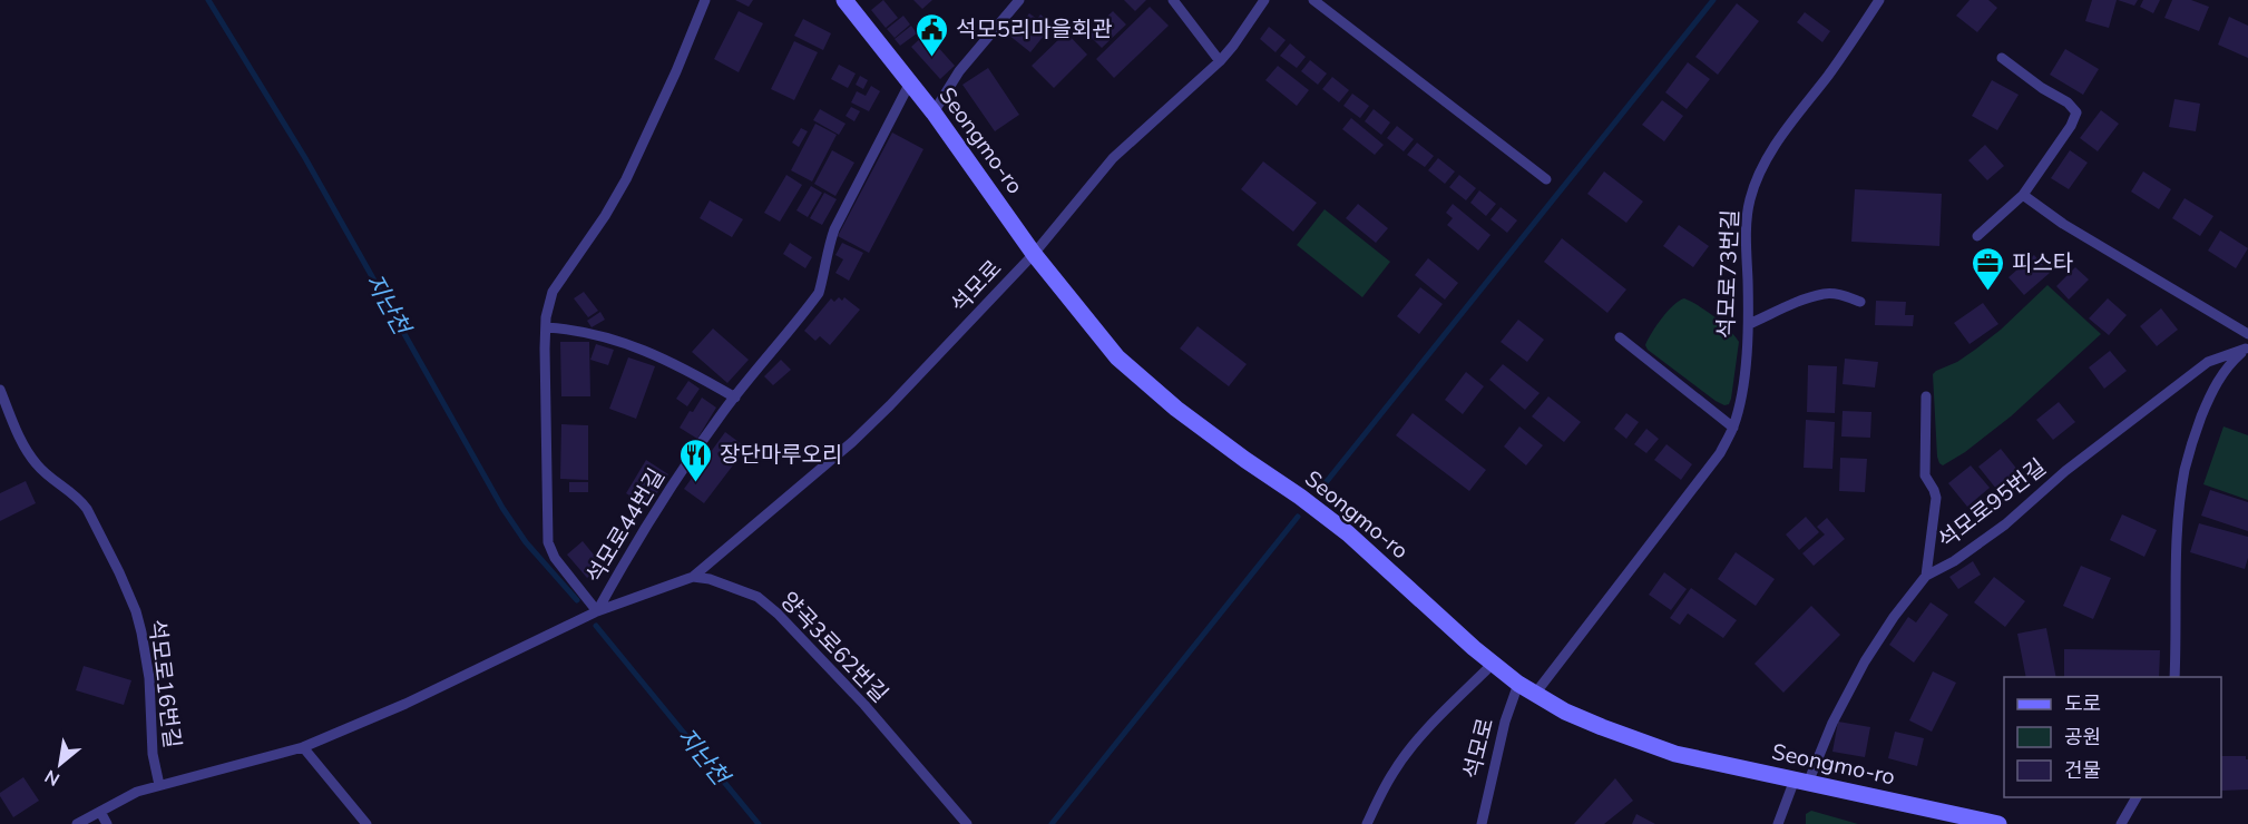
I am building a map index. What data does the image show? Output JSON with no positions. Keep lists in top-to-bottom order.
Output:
{
  "streets": {
    "street": ["Seongmo-ro"],
    "lane": [
      "석모로73번길",
      "석모로",
      "석모로95번길",
      "석모로44번길",
      "양곡3로62번길",
      "석모로16번길"
    ]
  },
  "crossings": [
    ["Seongmo-ro", "석모로73번길"],
    ["Seongmo-ro", "석모로"],
    ["Seongmo-ro", "석모로95번길"],
    ["Seongmo-ro", "석모로44번길"],
    ["석모로", "양곡3로62번길"],
    ["석모로44번길", "석모로16번길"]
  ],
  "water": ["지난천"],
  "places": {
    "public building": ["석모5리마을회관"],
    "office": ["피스타"],
    "restaurant": ["장단마루오리"]
  },
  "legend": ["도로", "공원", "건물"],
  "north": "bottom left"
}
